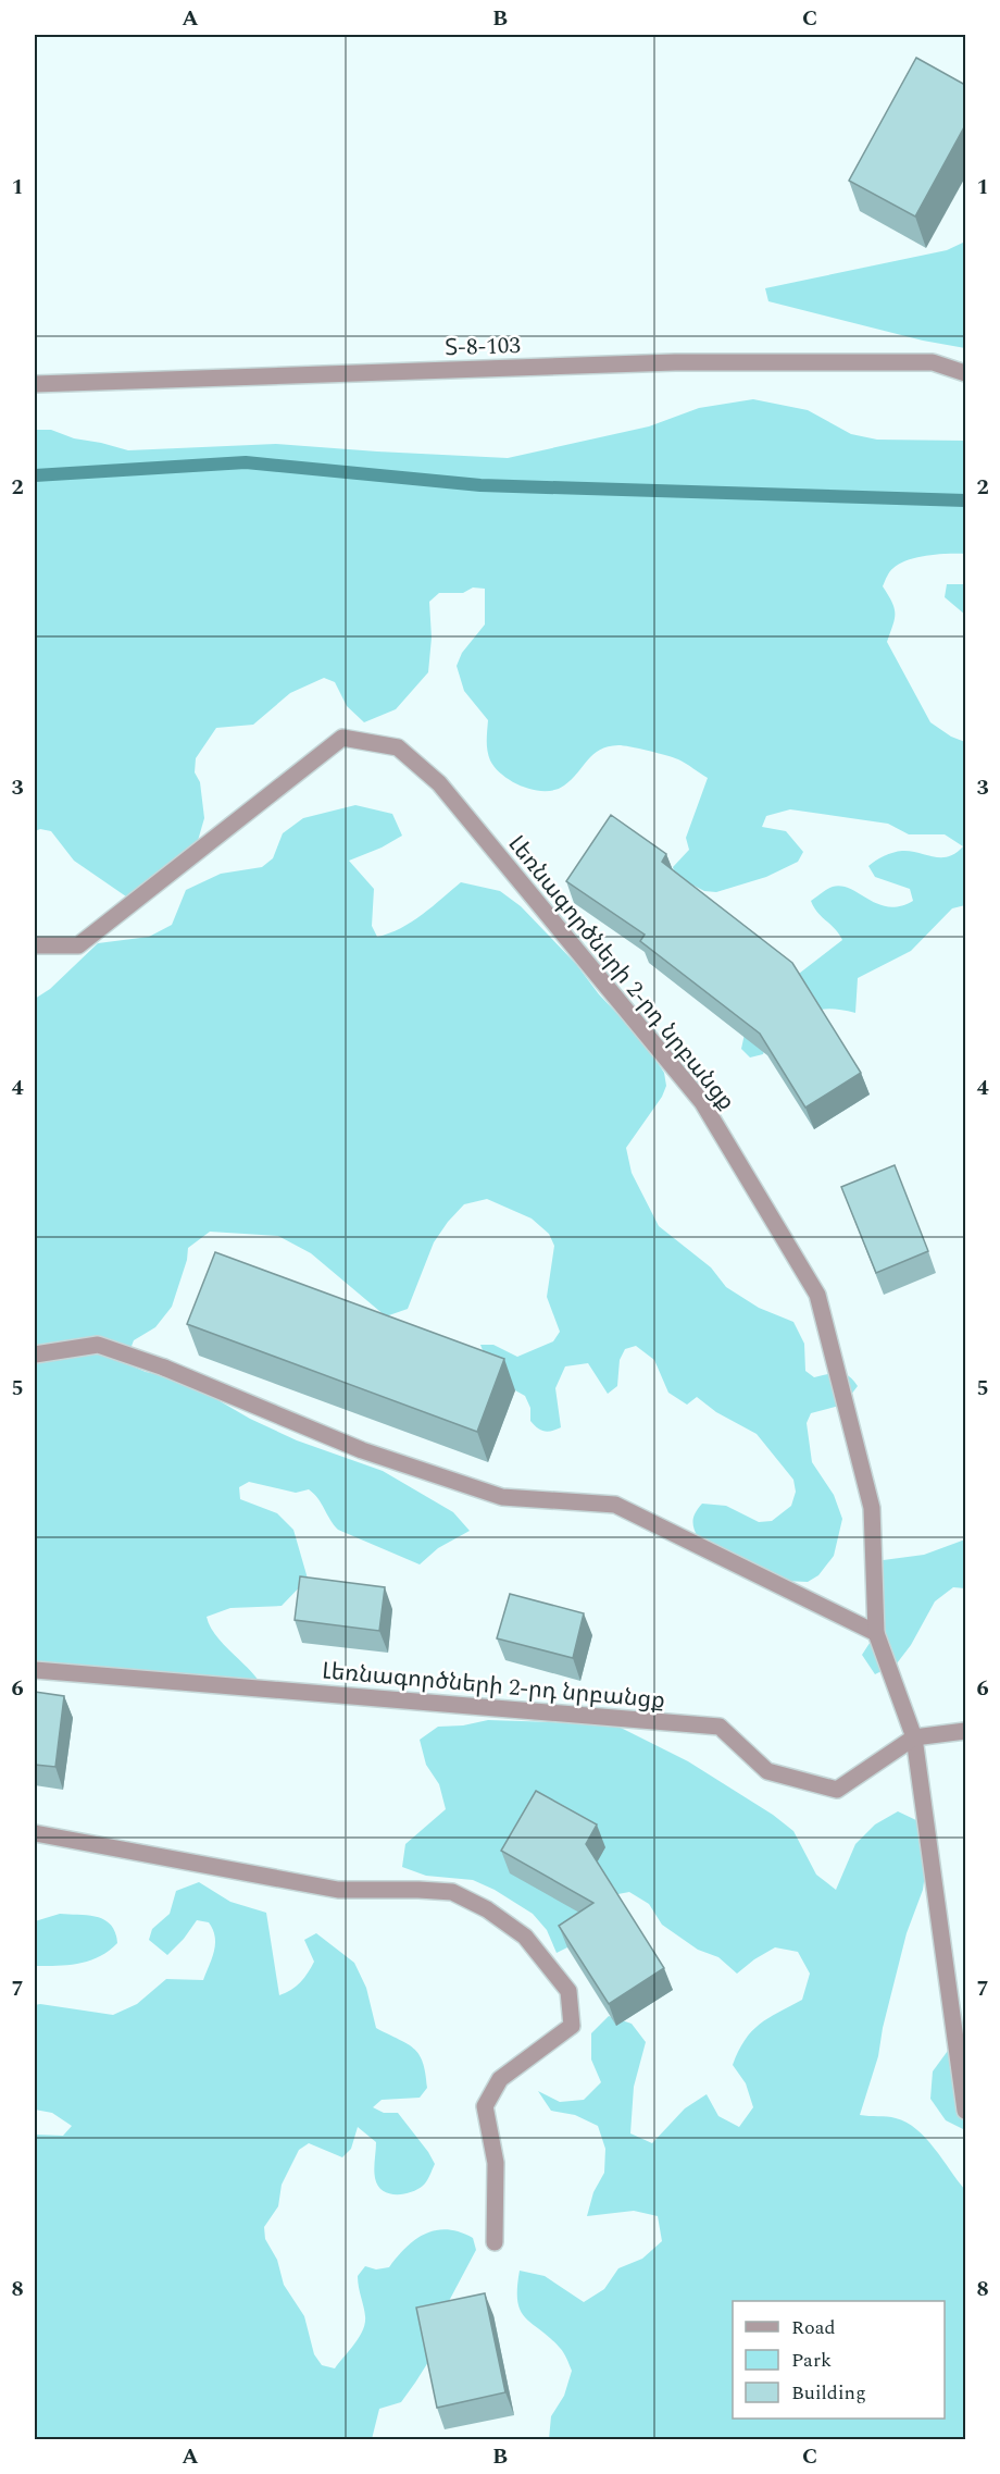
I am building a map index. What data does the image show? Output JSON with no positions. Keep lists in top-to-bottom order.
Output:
{
  "streets": {
    "street": ["Տ-8-103", "Լեռնագործների 2-րդ նրբանցք"]
  },
  "legend": ["Road", "Park", "Building"],
  "grid": {
    "columns": ["A", "B", "C"],
    "rows": [
      "1",
      "2",
      "3",
      "4",
      "5",
      "6",
      "7",
      "8"
    ]
  }
}
